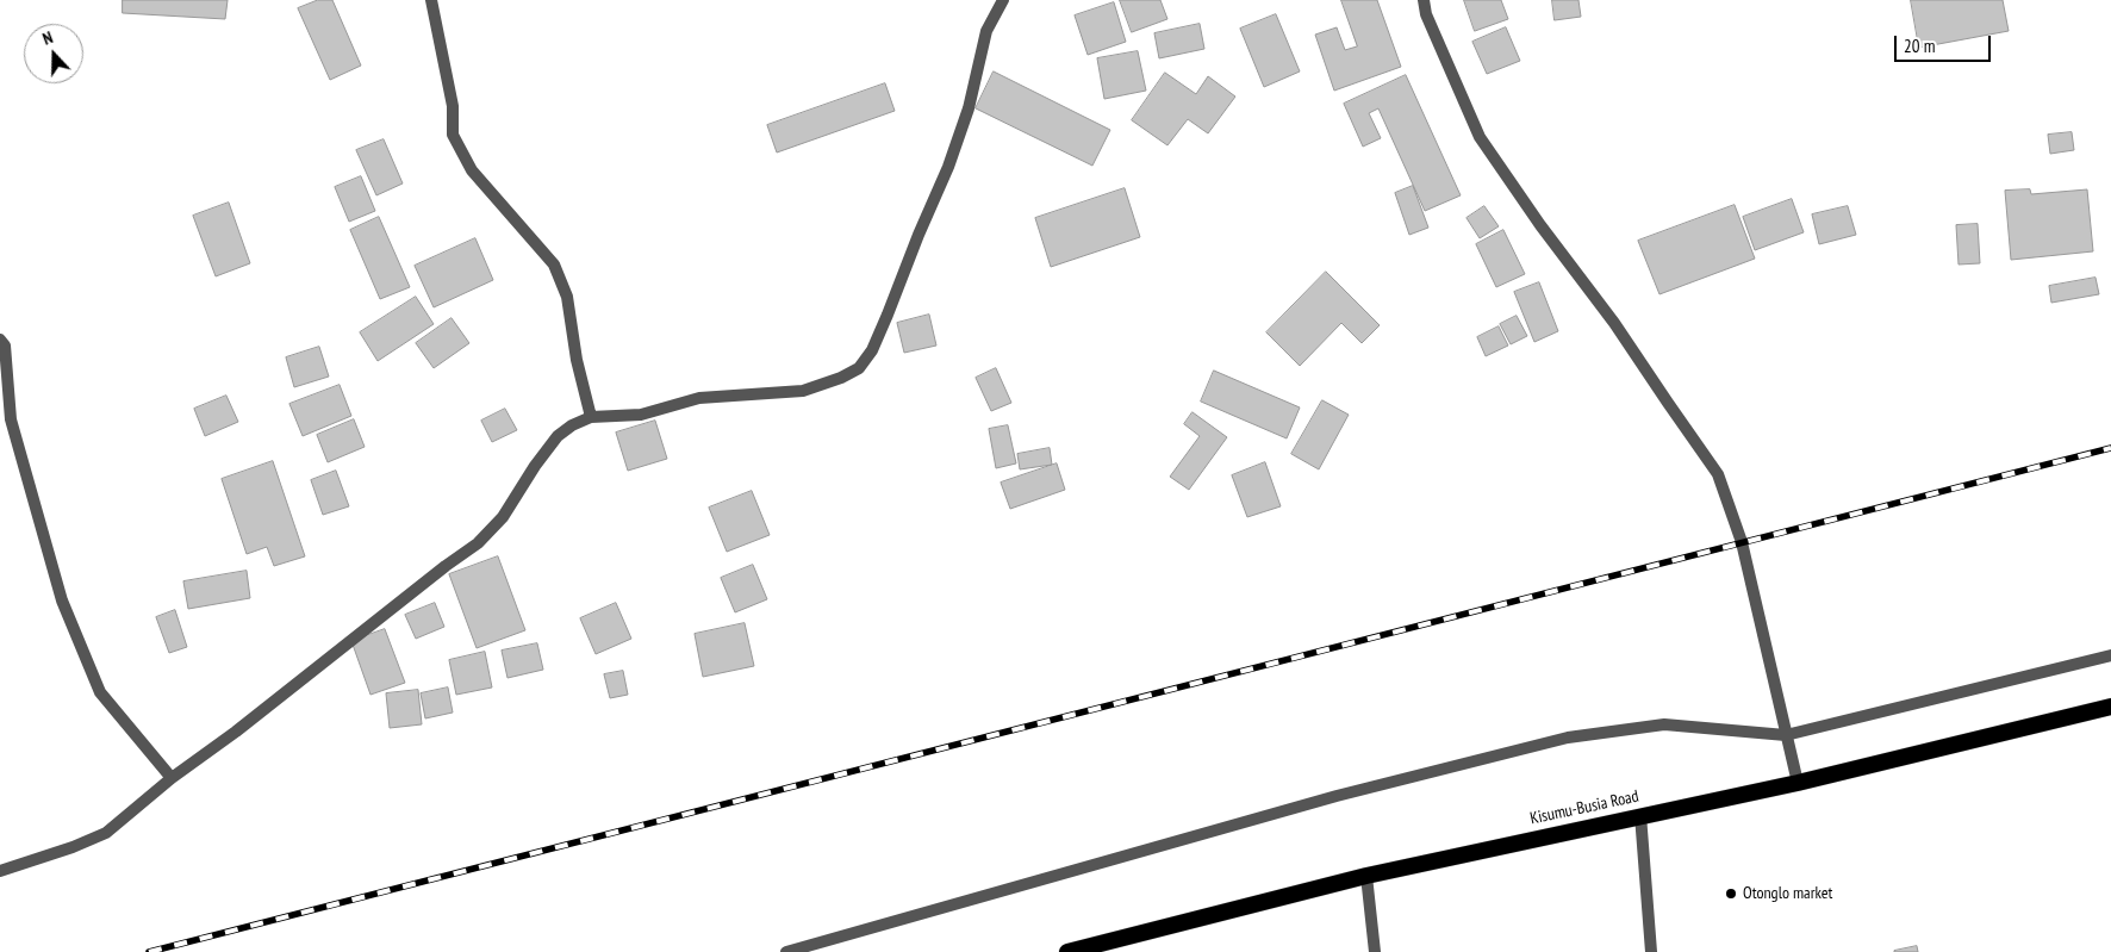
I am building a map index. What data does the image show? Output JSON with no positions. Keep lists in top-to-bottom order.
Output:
{
  "streets": {
    "highway": ["Kisumu-Busia Road"]
  },
  "places": ["Otonglo market"],
  "scale_bar": "20 m",
  "north": "top"
}
